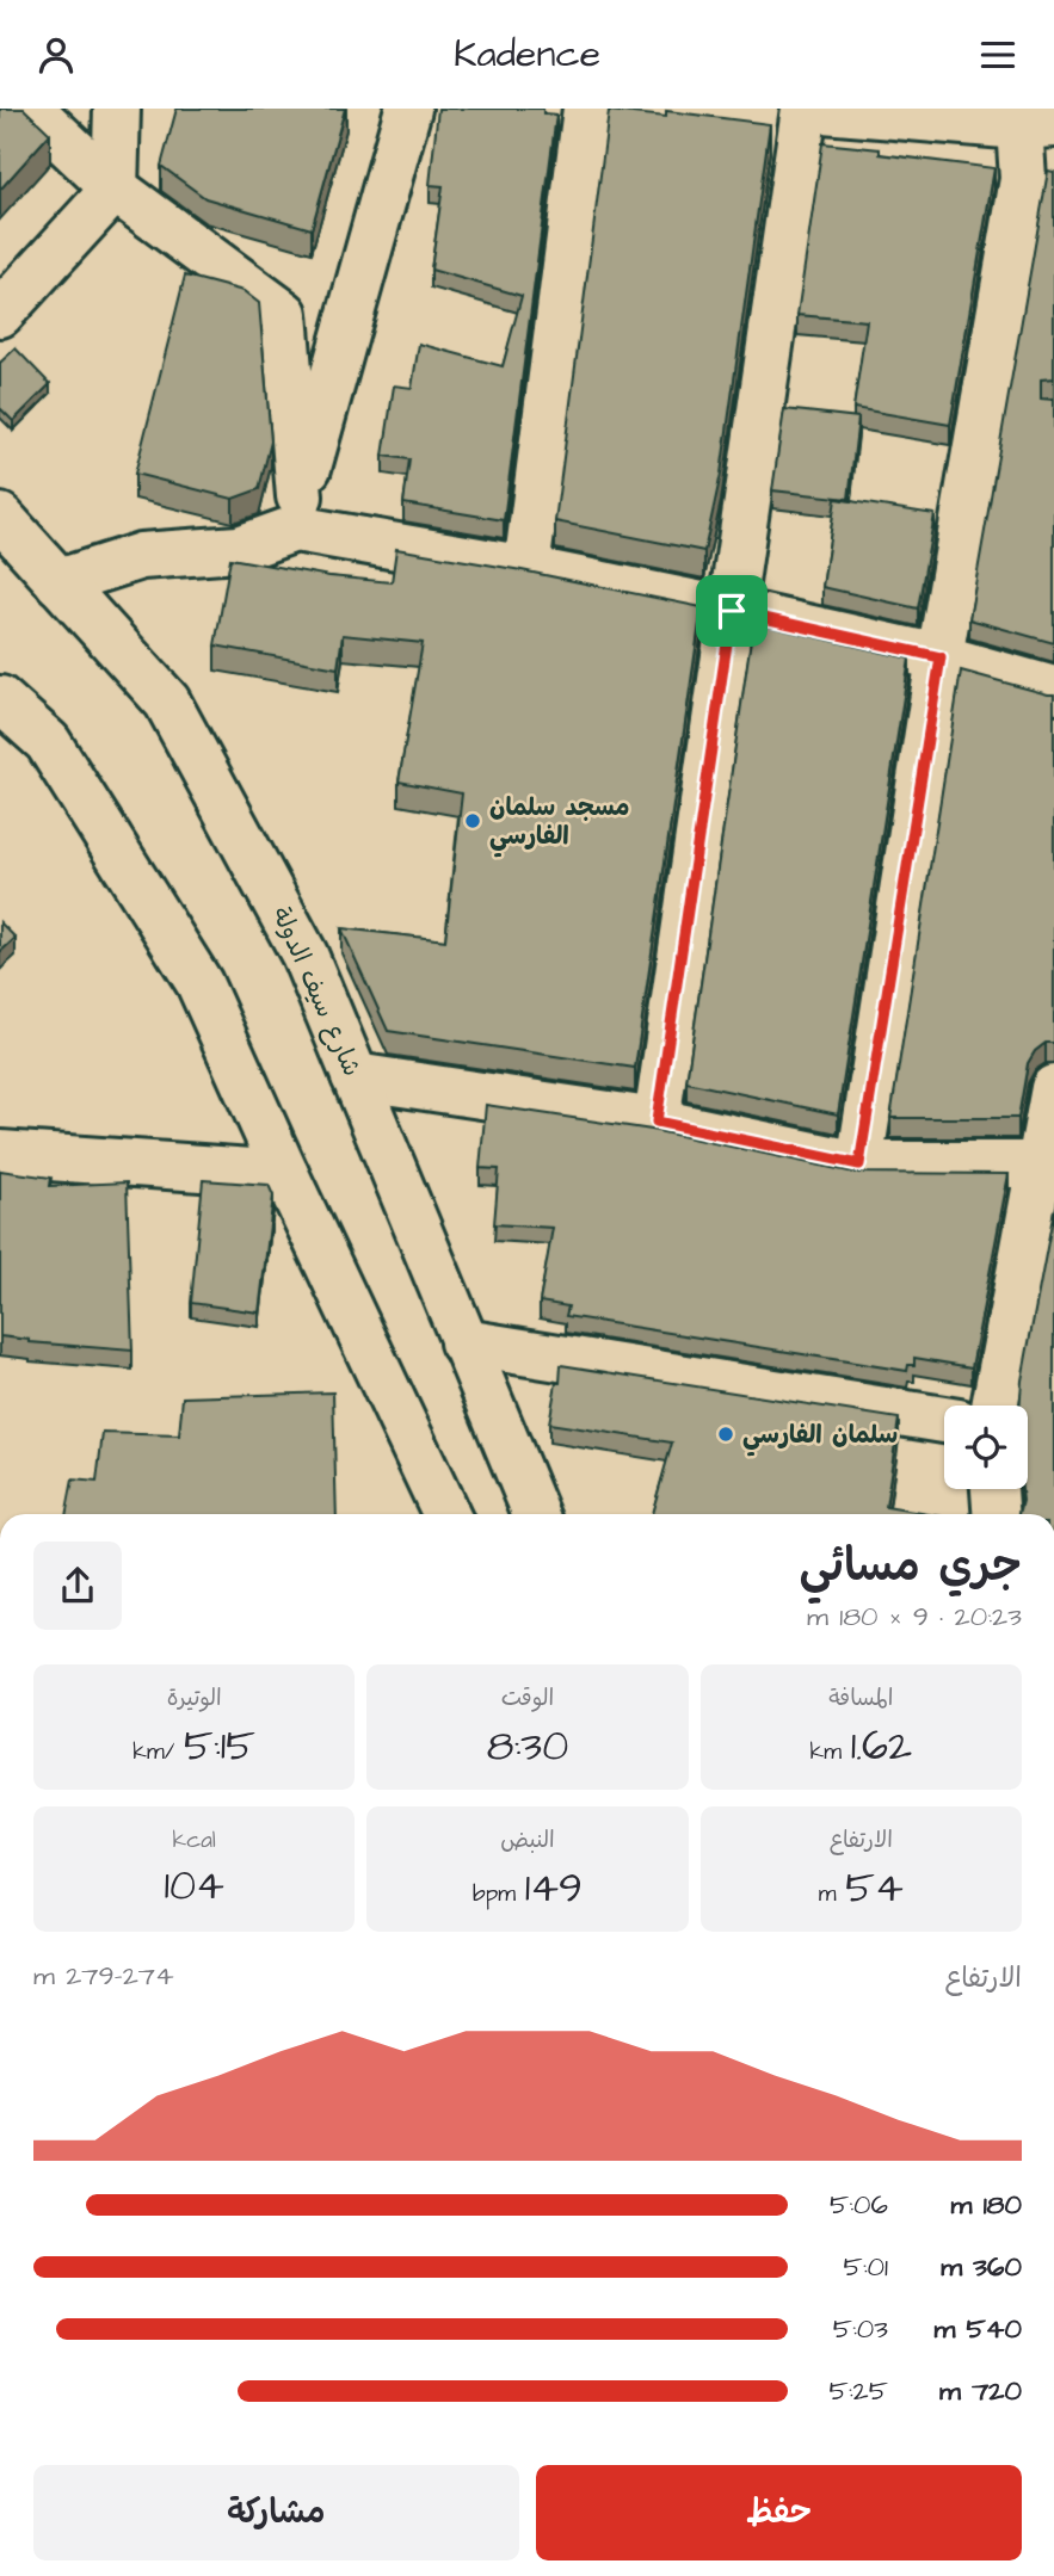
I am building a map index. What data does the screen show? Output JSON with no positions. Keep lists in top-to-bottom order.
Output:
{
  "streets": {
    "street": ["شارع سيف الدولة"]
  },
  "places": ["مسجد سلمان الفارسي", "سلمان الفارسي"],
  "page": {
    "header": "Kadence",
    "heading": ["جري مسائي", "20:23 · 9 × 180 m"],
    "stats": [
      ["المسافة", "1.62 km"],
      ["الوقت", "8:30"],
      ["الوتيرة", "5:15 /km"],
      ["الارتفاع", "54 m"],
      ["النبض", "149 bpm"],
      ["kcal", "104"]
    ],
    "chart": ["الارتفاع", "274–279 m"],
    "list": [
      {
        "name": "180 m",
        "note": "5:06"
      },
      {
        "name": "360 m",
        "note": "5:01"
      },
      {
        "name": "540 m",
        "note": "5:03"
      },
      {
        "name": "720 m",
        "note": "5:25"
      }
    ],
    "buttons": ["حفظ", "مشاركة"]
  }
}
